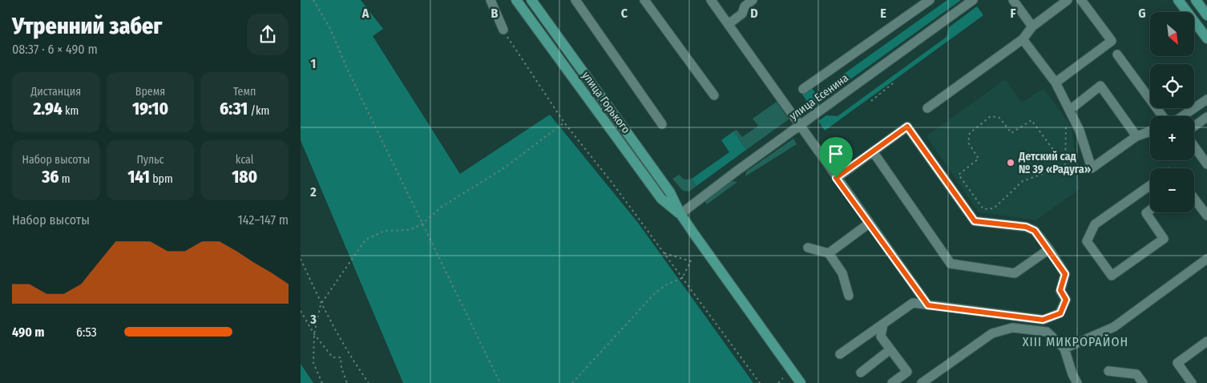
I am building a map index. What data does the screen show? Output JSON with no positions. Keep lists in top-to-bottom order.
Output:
{
  "streets": {
    "main road": ["улица Горького"],
    "street": ["улица Есенина"]
  },
  "crossings": [
    ["улица Есенина", "улица Горького"]
  ],
  "districts": ["XIII МИКРОРАЙОН"],
  "places": ["Детский сад № 39 «Радуга»"],
  "north": "bottom right",
  "page": {
    "heading": ["Утренний забег", "08:37 · 6 × 490 m"],
    "map_buttons": ["+", "−"],
    "stats": [
      ["Дистанция", "2.94 km"],
      ["Время", "19:10"],
      ["Темп", "6:31 /km"],
      ["Набор высоты", "36 m"],
      ["Пульс", "141 bpm"],
      ["kcal", "180"]
    ],
    "chart": ["Набор высоты", "142–147 m"],
    "list": [
      {
        "name": "490 m",
        "note": "6:53"
      }
    ]
  },
  "grid": {
    "columns": [
      "A",
      "B",
      "C",
      "D",
      "E",
      "F",
      "G"
    ],
    "rows": ["1", "2", "3"]
  }
}
